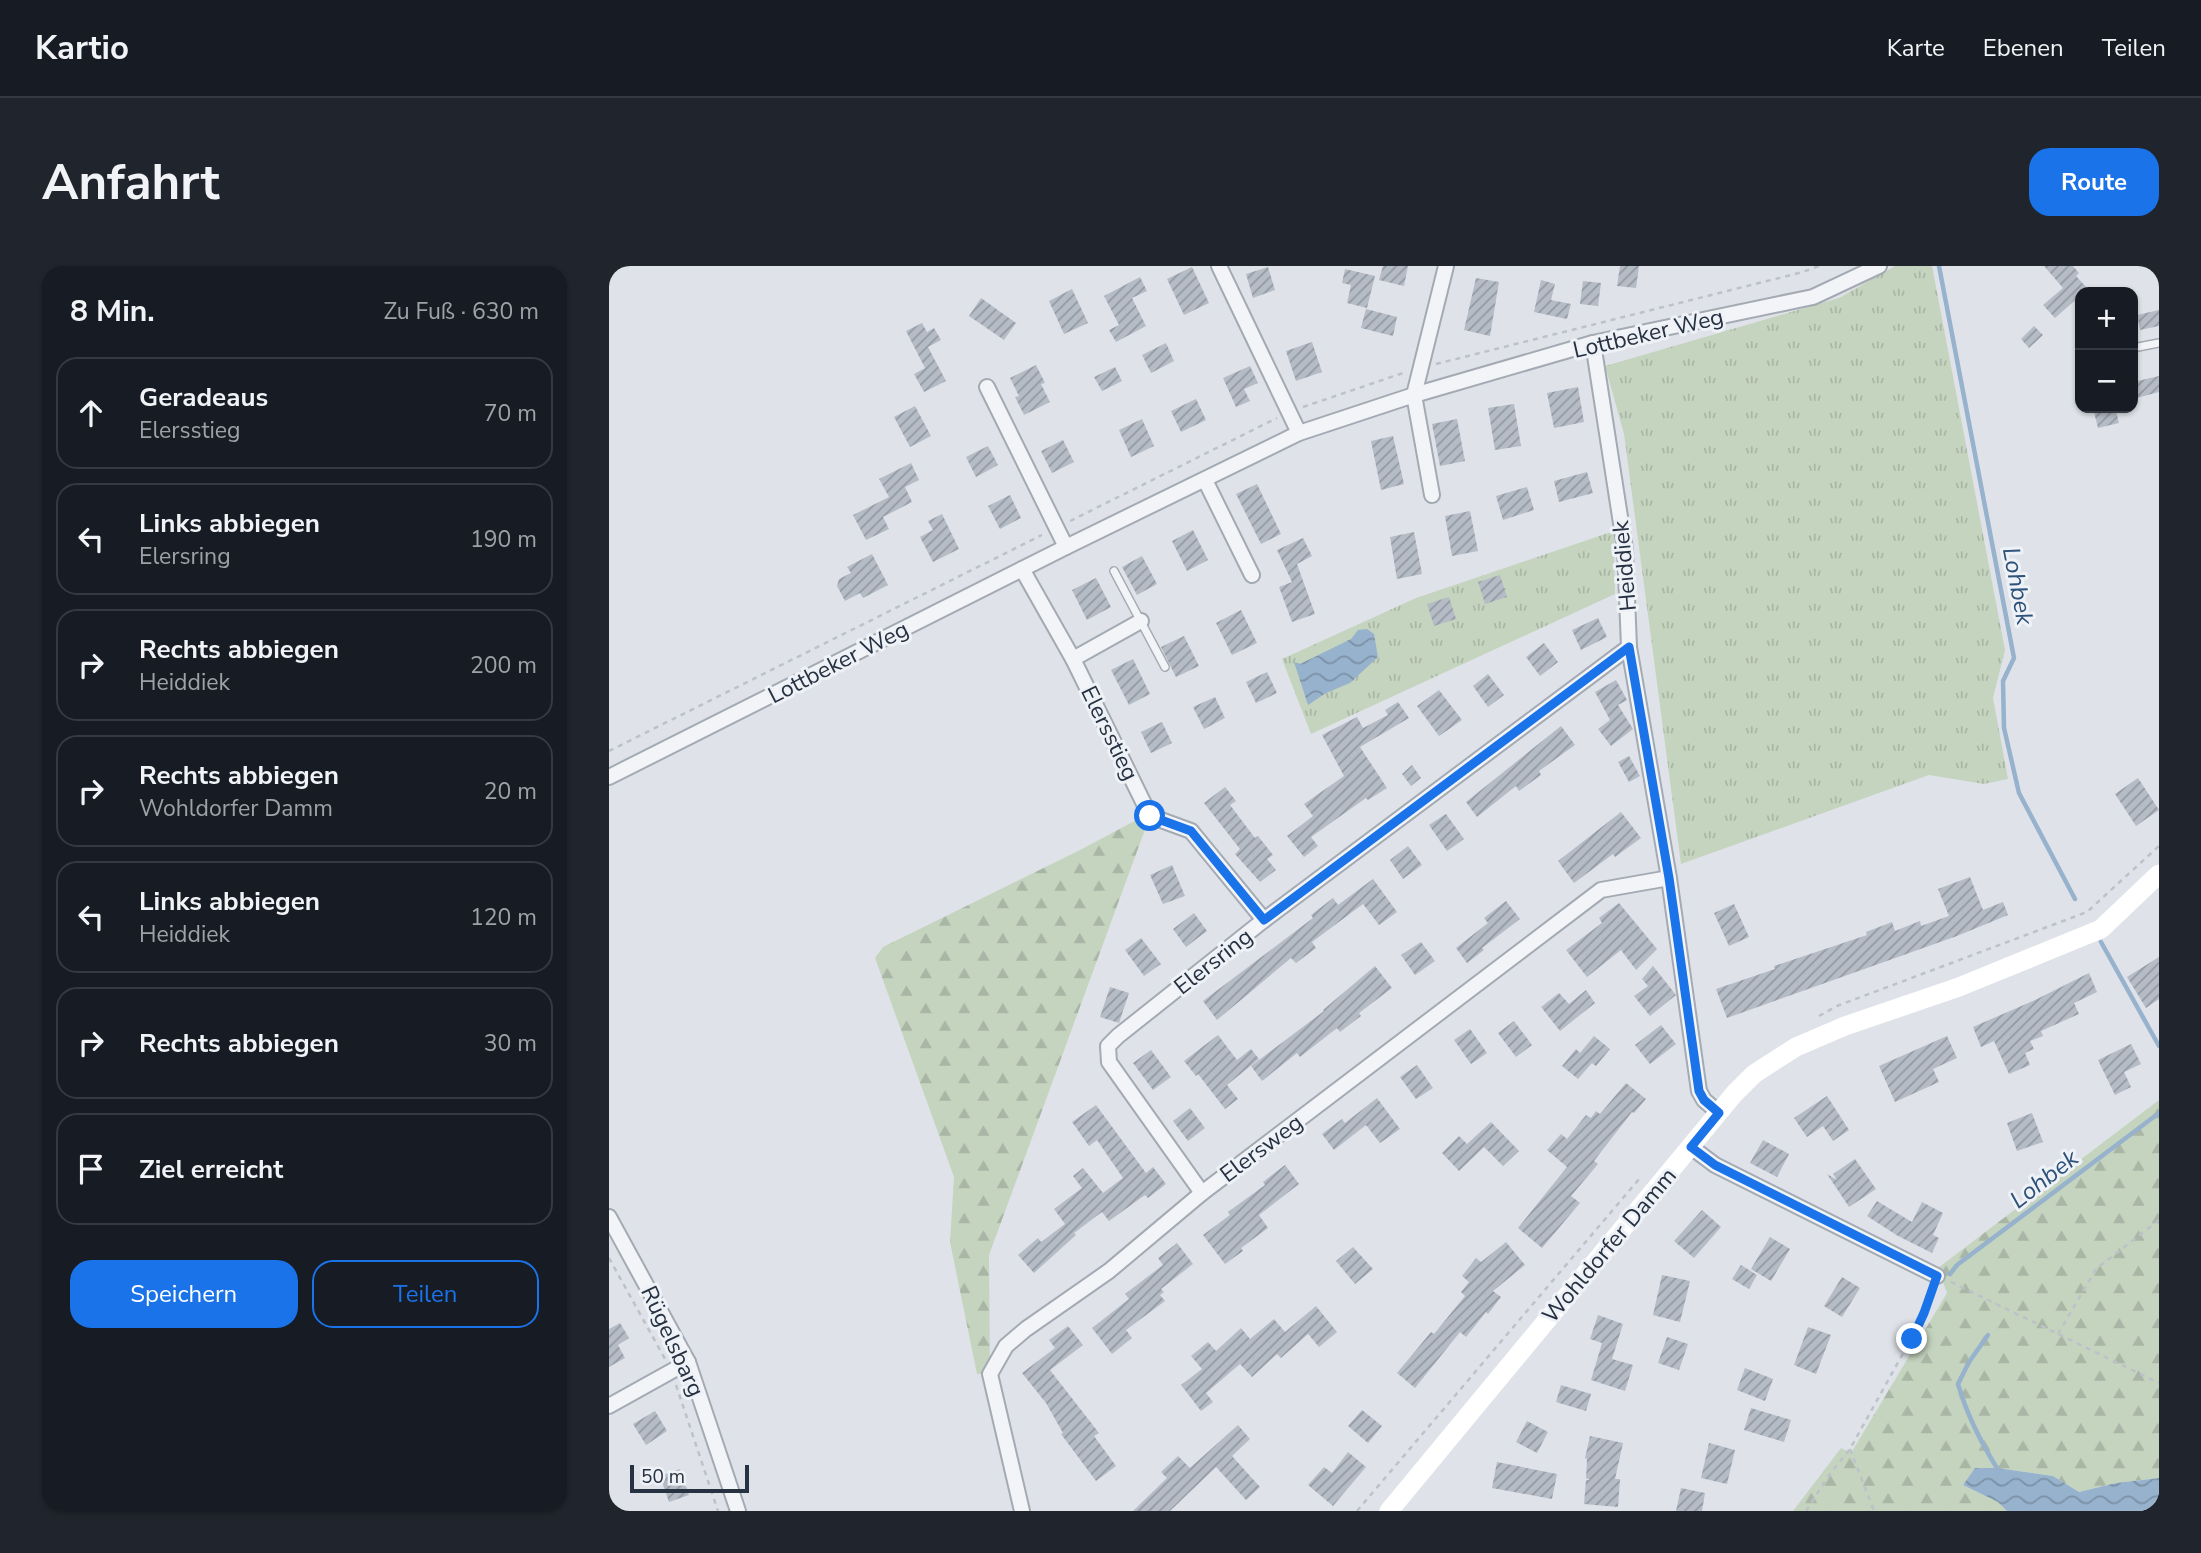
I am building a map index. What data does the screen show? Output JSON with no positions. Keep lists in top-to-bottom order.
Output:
{
  "streets": {
    "street": [
      "Lottbeker Weg",
      "Heiddiek",
      "Elersstieg",
      "Elersring",
      "Elersweg",
      "Wohldorfer Damm",
      "Rügelsbarg"
    ]
  },
  "crossings": [
    ["Lottbeker Weg", "Heiddiek"],
    ["Lottbeker Weg", "Elersstieg"],
    ["Heiddiek", "Elersring"],
    ["Heiddiek", "Elersweg"],
    ["Heiddiek", "Wohldorfer Damm"],
    ["Elersstieg", "Elersring"],
    ["Elersring", "Elersweg"]
  ],
  "water": ["Lohbek"],
  "scale_bar": "50 m",
  "page": {
    "header": "Kartio",
    "nav": ["Karte", "Ebenen", "Teilen"],
    "buttons": [
      "Route",
      ["Speichern", "Teilen"]
    ],
    "title": "Anfahrt",
    "heading": ["8 Min.", "Zu Fuß · 630 m"],
    "map_buttons": ["+", "−"],
    "list": [
      ["Geradeaus", "Elersstieg", "70 m"],
      ["Links abbiegen", "Elersring", "190 m"],
      ["Rechts abbiegen", "Heiddiek", "200 m"],
      ["Rechts abbiegen", "Wohldorfer Damm", "20 m"],
      ["Links abbiegen", "Heiddiek", "120 m"],
      ["Rechts abbiegen", "30 m"],
      "Ziel erreicht"
    ],
    "scale": "50 m"
  }
}
